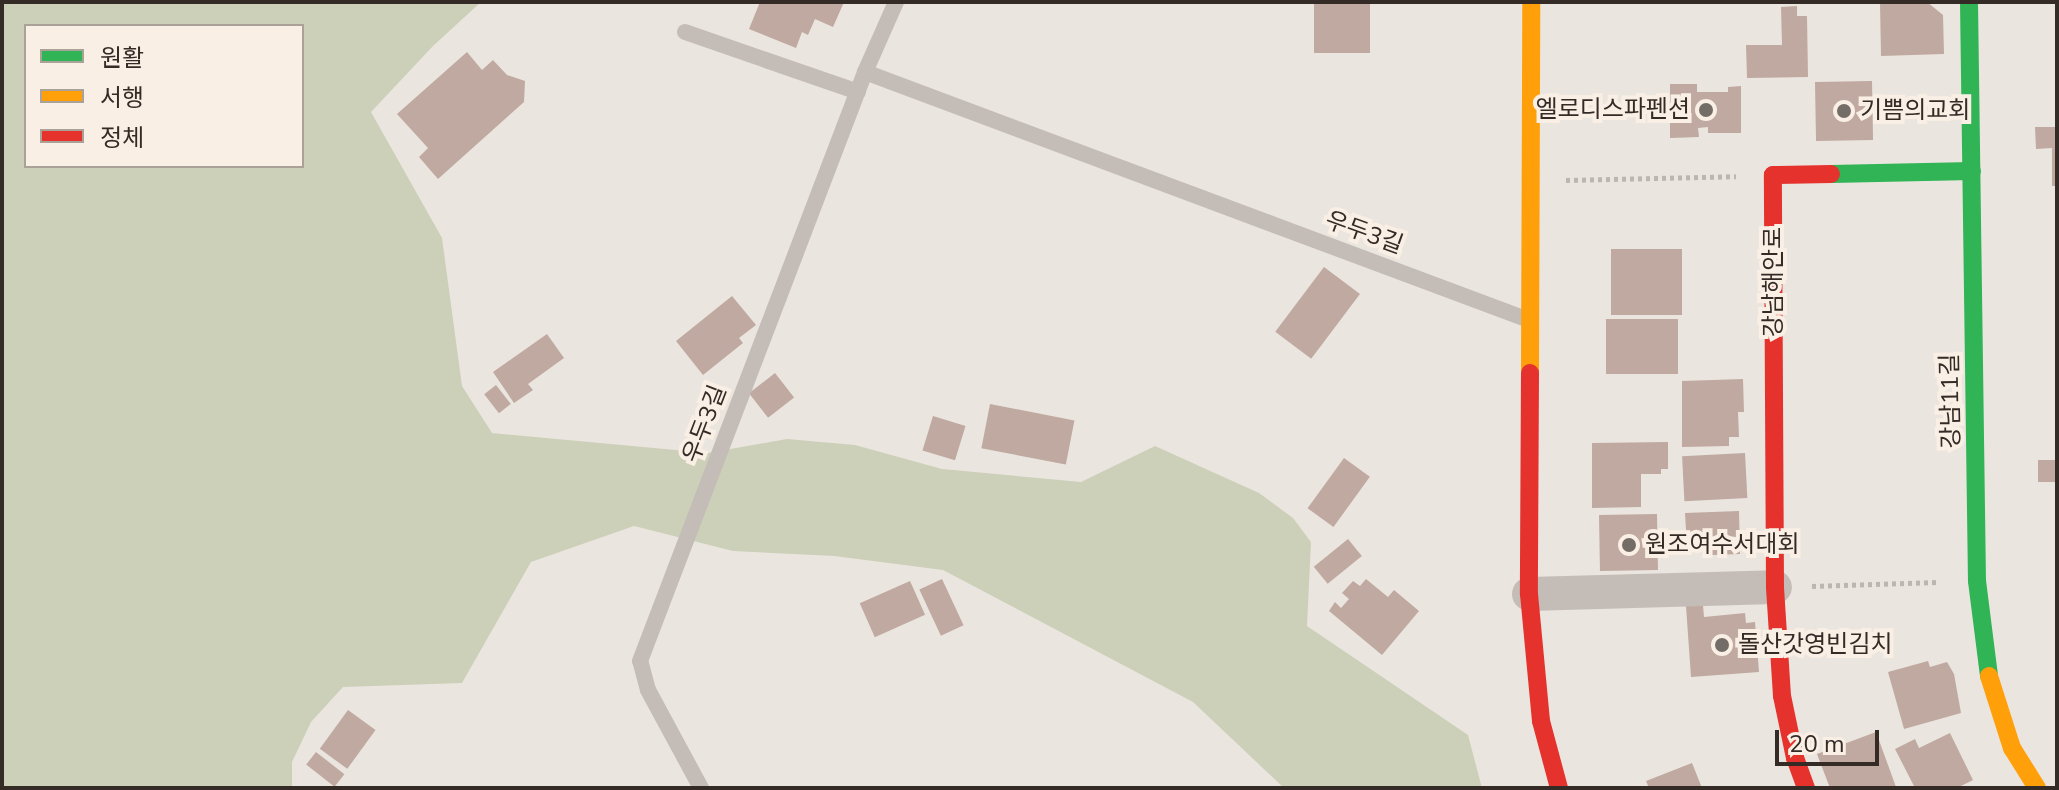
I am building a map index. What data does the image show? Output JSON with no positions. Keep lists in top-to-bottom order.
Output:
{
  "streets": {
    "street": ["강남해안로", "강남11길"],
    "lane": ["우두3길"]
  },
  "places": [
    "엘로디스파펜션",
    "기쁨의교회",
    "원조여수서대회",
    "돌산갓영빈김치"
  ],
  "legend": ["원활", "서행", "정체"],
  "scale_bar": "20 m"
}
